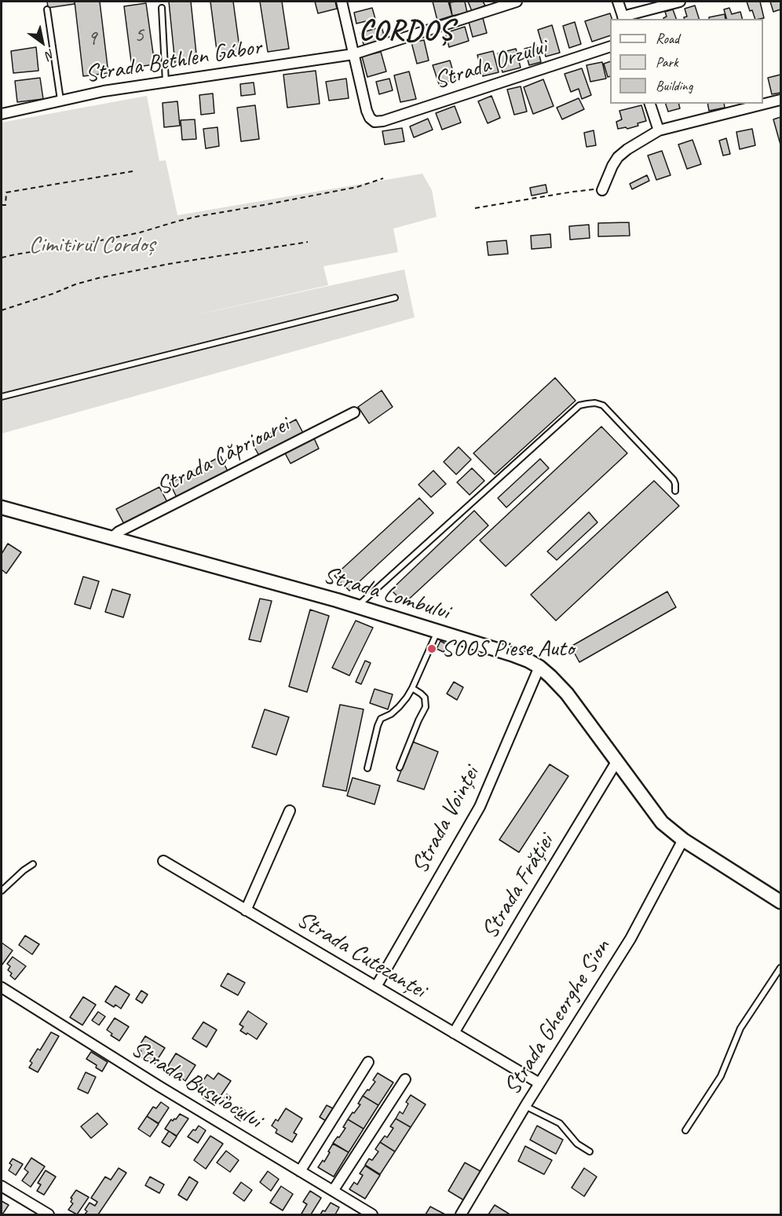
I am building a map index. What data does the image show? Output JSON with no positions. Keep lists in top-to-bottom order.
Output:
{
  "streets": {
    "street": [
      "Strada Bethlen Gábor",
      "Strada Orzului",
      "Strada Căprioarei",
      "Strada Lombului",
      "Strada Voinței",
      "Strada Frăției",
      "Strada Cutezanței",
      "Strada Gheorghe Sion",
      "Strada Busuiocului"
    ]
  },
  "crossings": [
    ["Strada Bethlen Gábor", "Strada Orzului"],
    ["Strada Căprioarei", "Strada Lombului"],
    ["Strada Lombului", "Strada Voinței"],
    ["Strada Lombului", "Strada Frăției"],
    ["Strada Lombului", "Strada Gheorghe Sion"],
    ["Strada Voinței", "Strada Cutezanței"],
    ["Strada Frăției", "Strada Cutezanței"],
    ["Strada Cutezanței", "Strada Gheorghe Sion"]
  ],
  "districts": ["CORDOȘ"],
  "parks": ["Cimitirul Cordoș"],
  "places": ["SOOS Piese Auto"],
  "house_numbers": ["5", "9"],
  "legend": ["Road", "Park", "Building"],
  "north": "bottom right"
}
